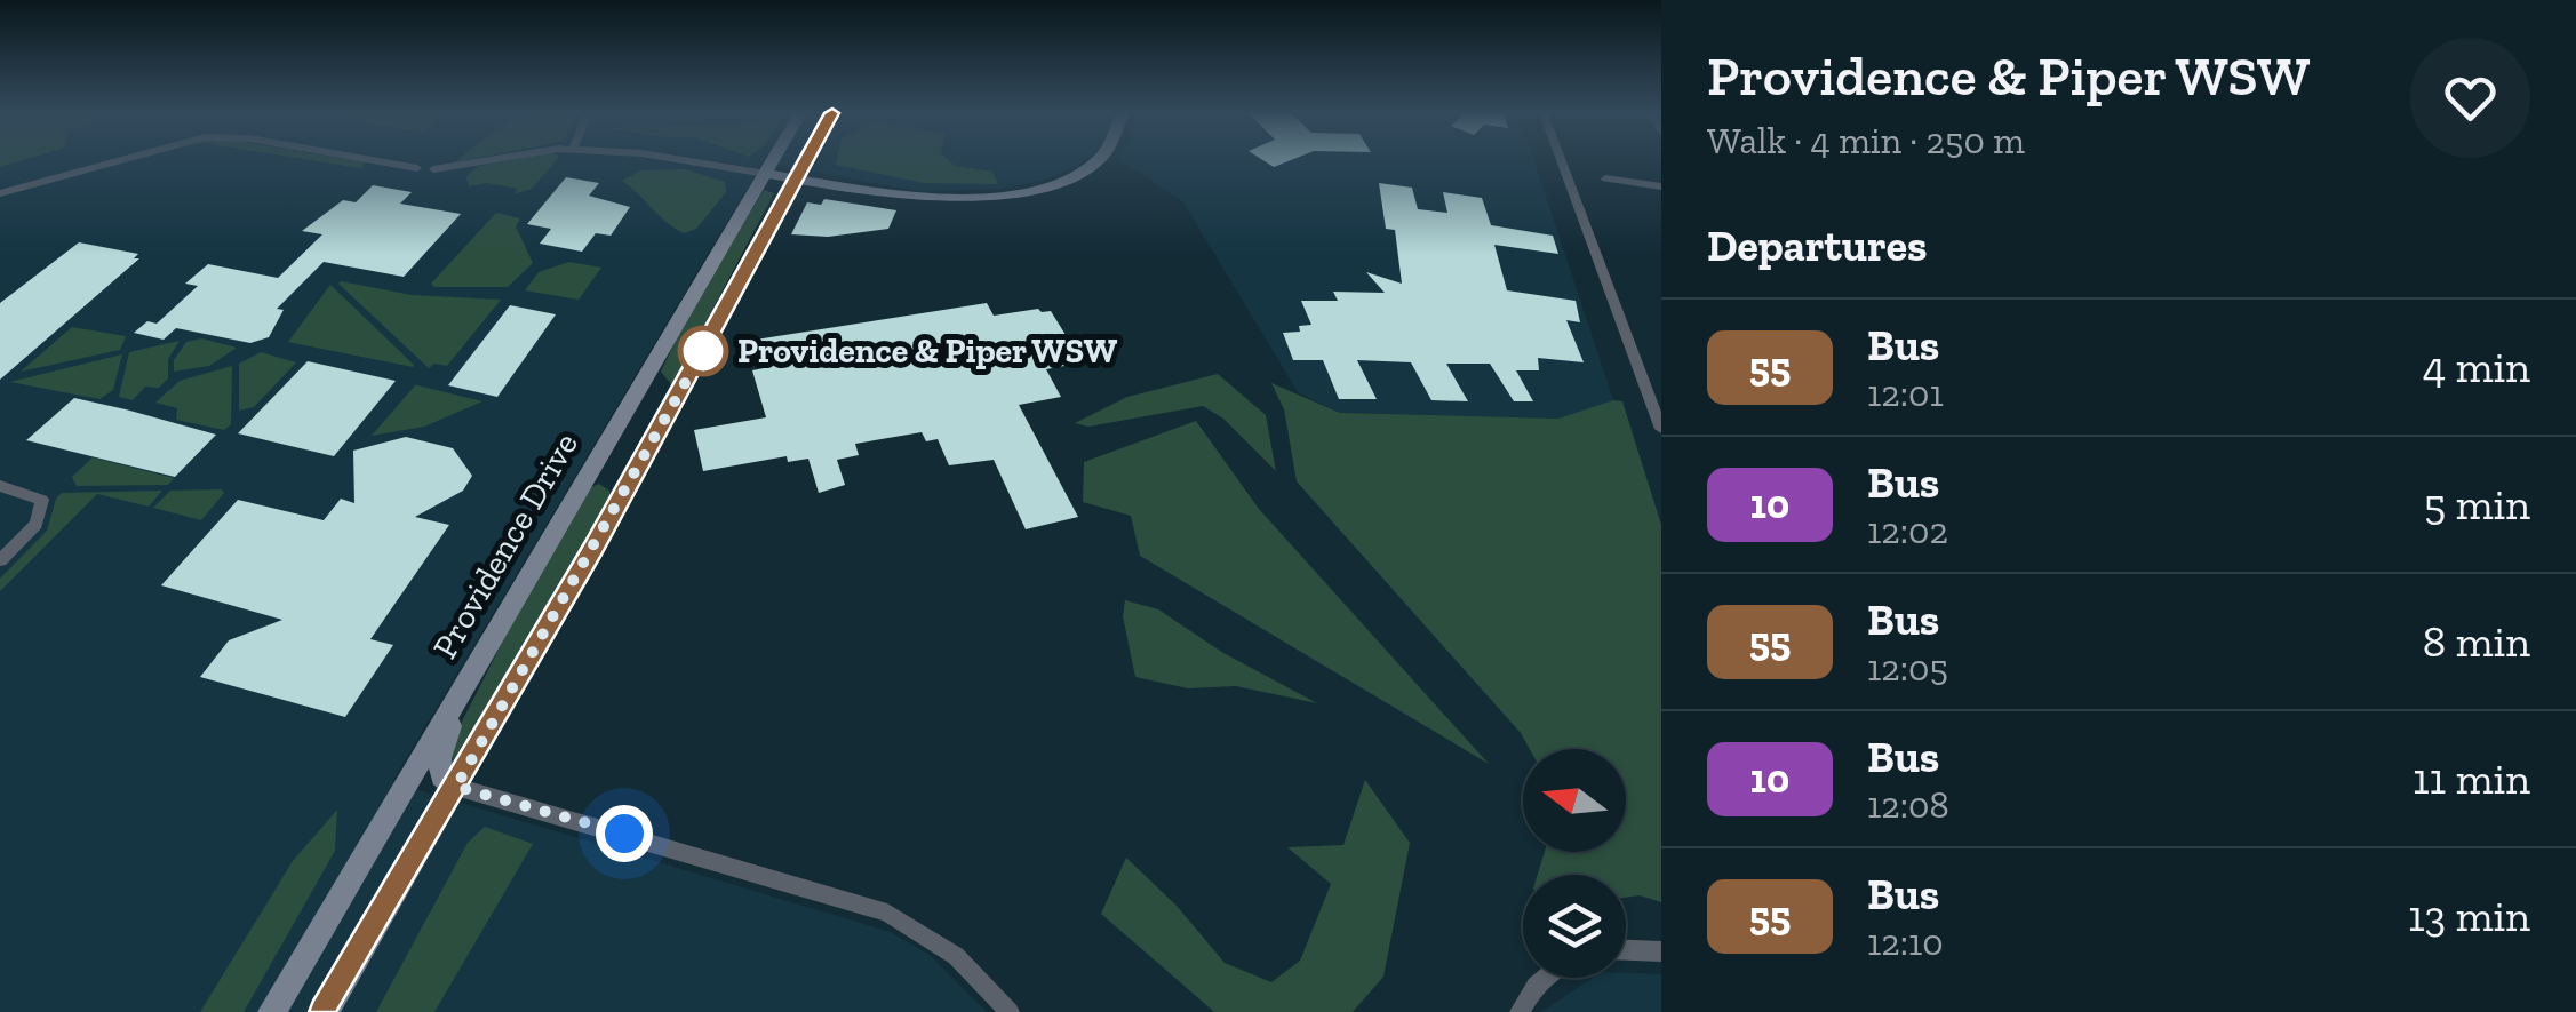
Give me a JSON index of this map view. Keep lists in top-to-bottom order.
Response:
{
  "streets": {
    "main road": ["Providence Drive"]
  },
  "places": ["Providence & Piper WSW"],
  "lines": ["bus line 55"],
  "north": "left",
  "page": {
    "heading": [
      ["Providence & Piper WSW", "Walk · 4 min · 250 m"],
      "Departures"
    ],
    "list": [
      {
        "mark": "55",
        "name": "Bus",
        "note": "12:01",
        "value": "4 min"
      },
      {
        "mark": "10",
        "name": "Bus",
        "note": "12:02",
        "value": "5 min"
      },
      {
        "mark": "55",
        "name": "Bus",
        "note": "12:05",
        "value": "8 min"
      },
      {
        "mark": "10",
        "name": "Bus",
        "note": "12:08",
        "value": "11 min"
      },
      {
        "mark": "55",
        "name": "Bus",
        "note": "12:10",
        "value": "13 min"
      }
    ]
  }
}
